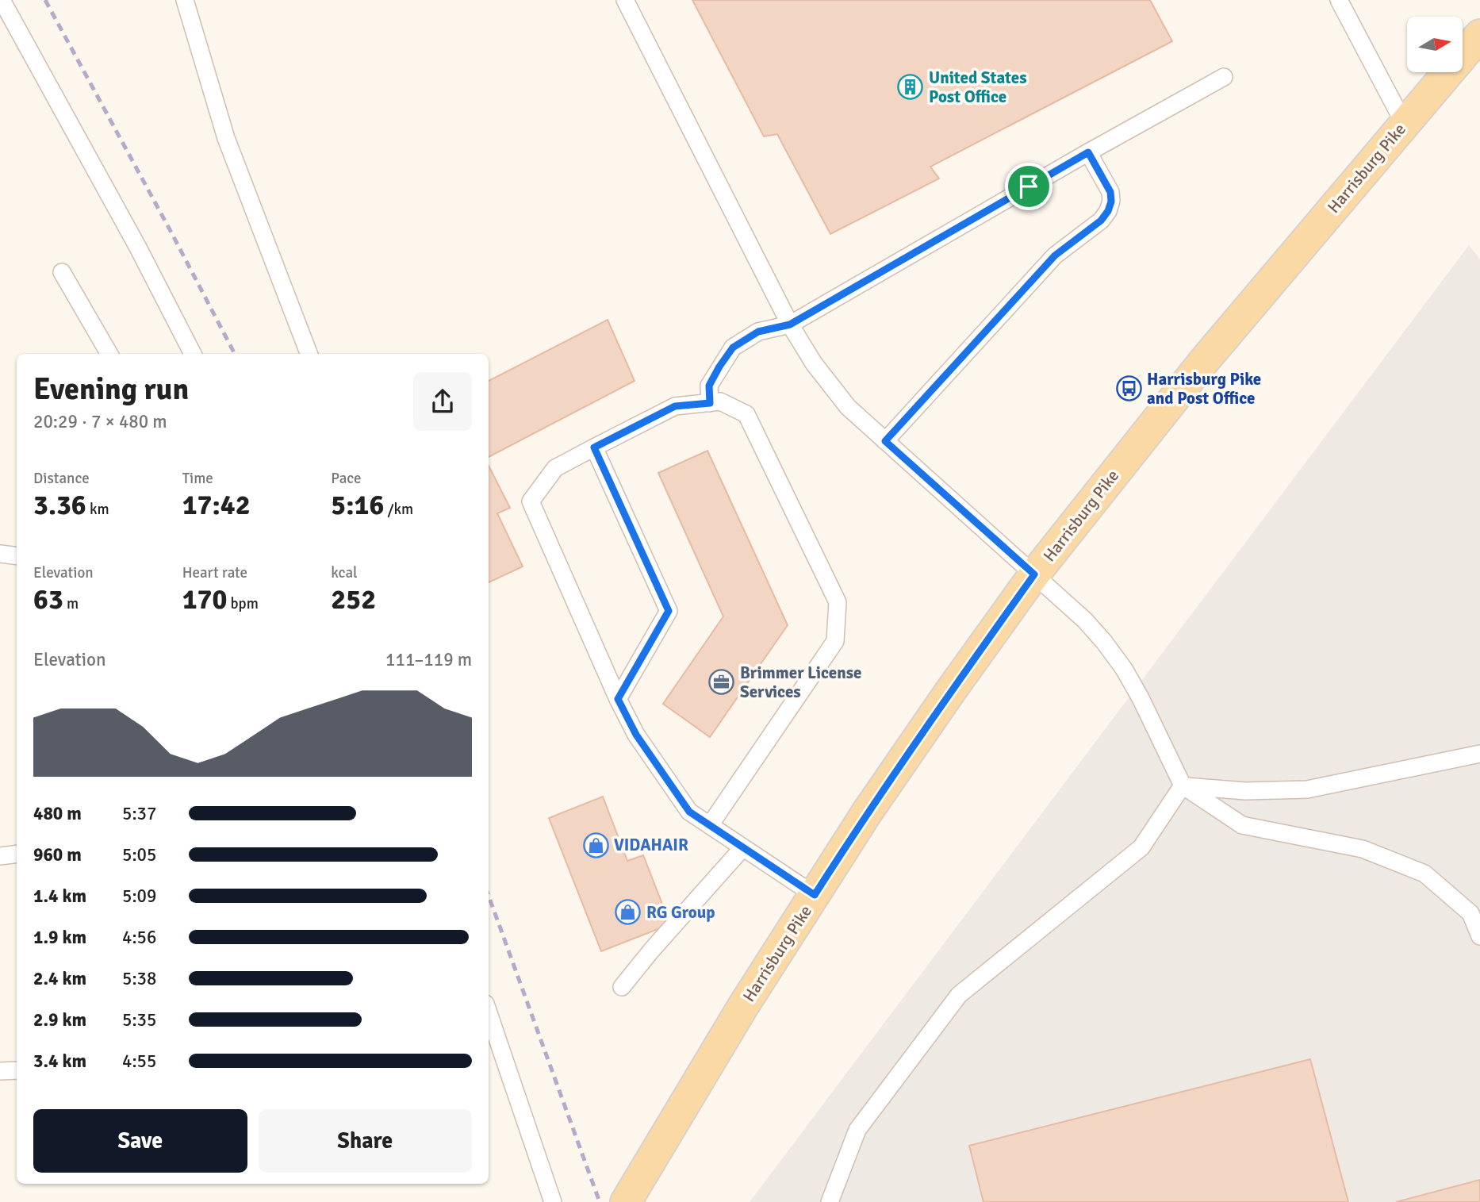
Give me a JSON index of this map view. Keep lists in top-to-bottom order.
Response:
{
  "streets": {
    "main road": ["Harrisburg Pike"]
  },
  "places": {
    "building": ["United States Post Office"],
    "bus stop": ["Harrisburg Pike and Post Office"],
    "office": ["Brimmer License Services"],
    "shop": ["VIDAHAIR", "RG Group"]
  },
  "north": "right",
  "page": {
    "heading": ["Evening run", "20:29 · 7 × 480 m"],
    "stats": [
      ["Distance", "3.36 km"],
      ["Time", "17:42"],
      ["Pace", "5:16 /km"],
      ["Elevation", "63 m"],
      ["Heart rate", "170 bpm"],
      ["kcal", "252"]
    ],
    "chart": ["Elevation", "111–119 m"],
    "list": [
      {
        "name": "480 m",
        "note": "5:37"
      },
      {
        "name": "960 m",
        "note": "5:05"
      },
      {
        "name": "1.4 km",
        "note": "5:09"
      },
      {
        "name": "1.9 km",
        "note": "4:56"
      },
      {
        "name": "2.4 km",
        "note": "5:38"
      },
      {
        "name": "2.9 km",
        "note": "5:35"
      },
      {
        "name": "3.4 km",
        "note": "4:55"
      }
    ],
    "buttons": ["Save", "Share"]
  }
}
